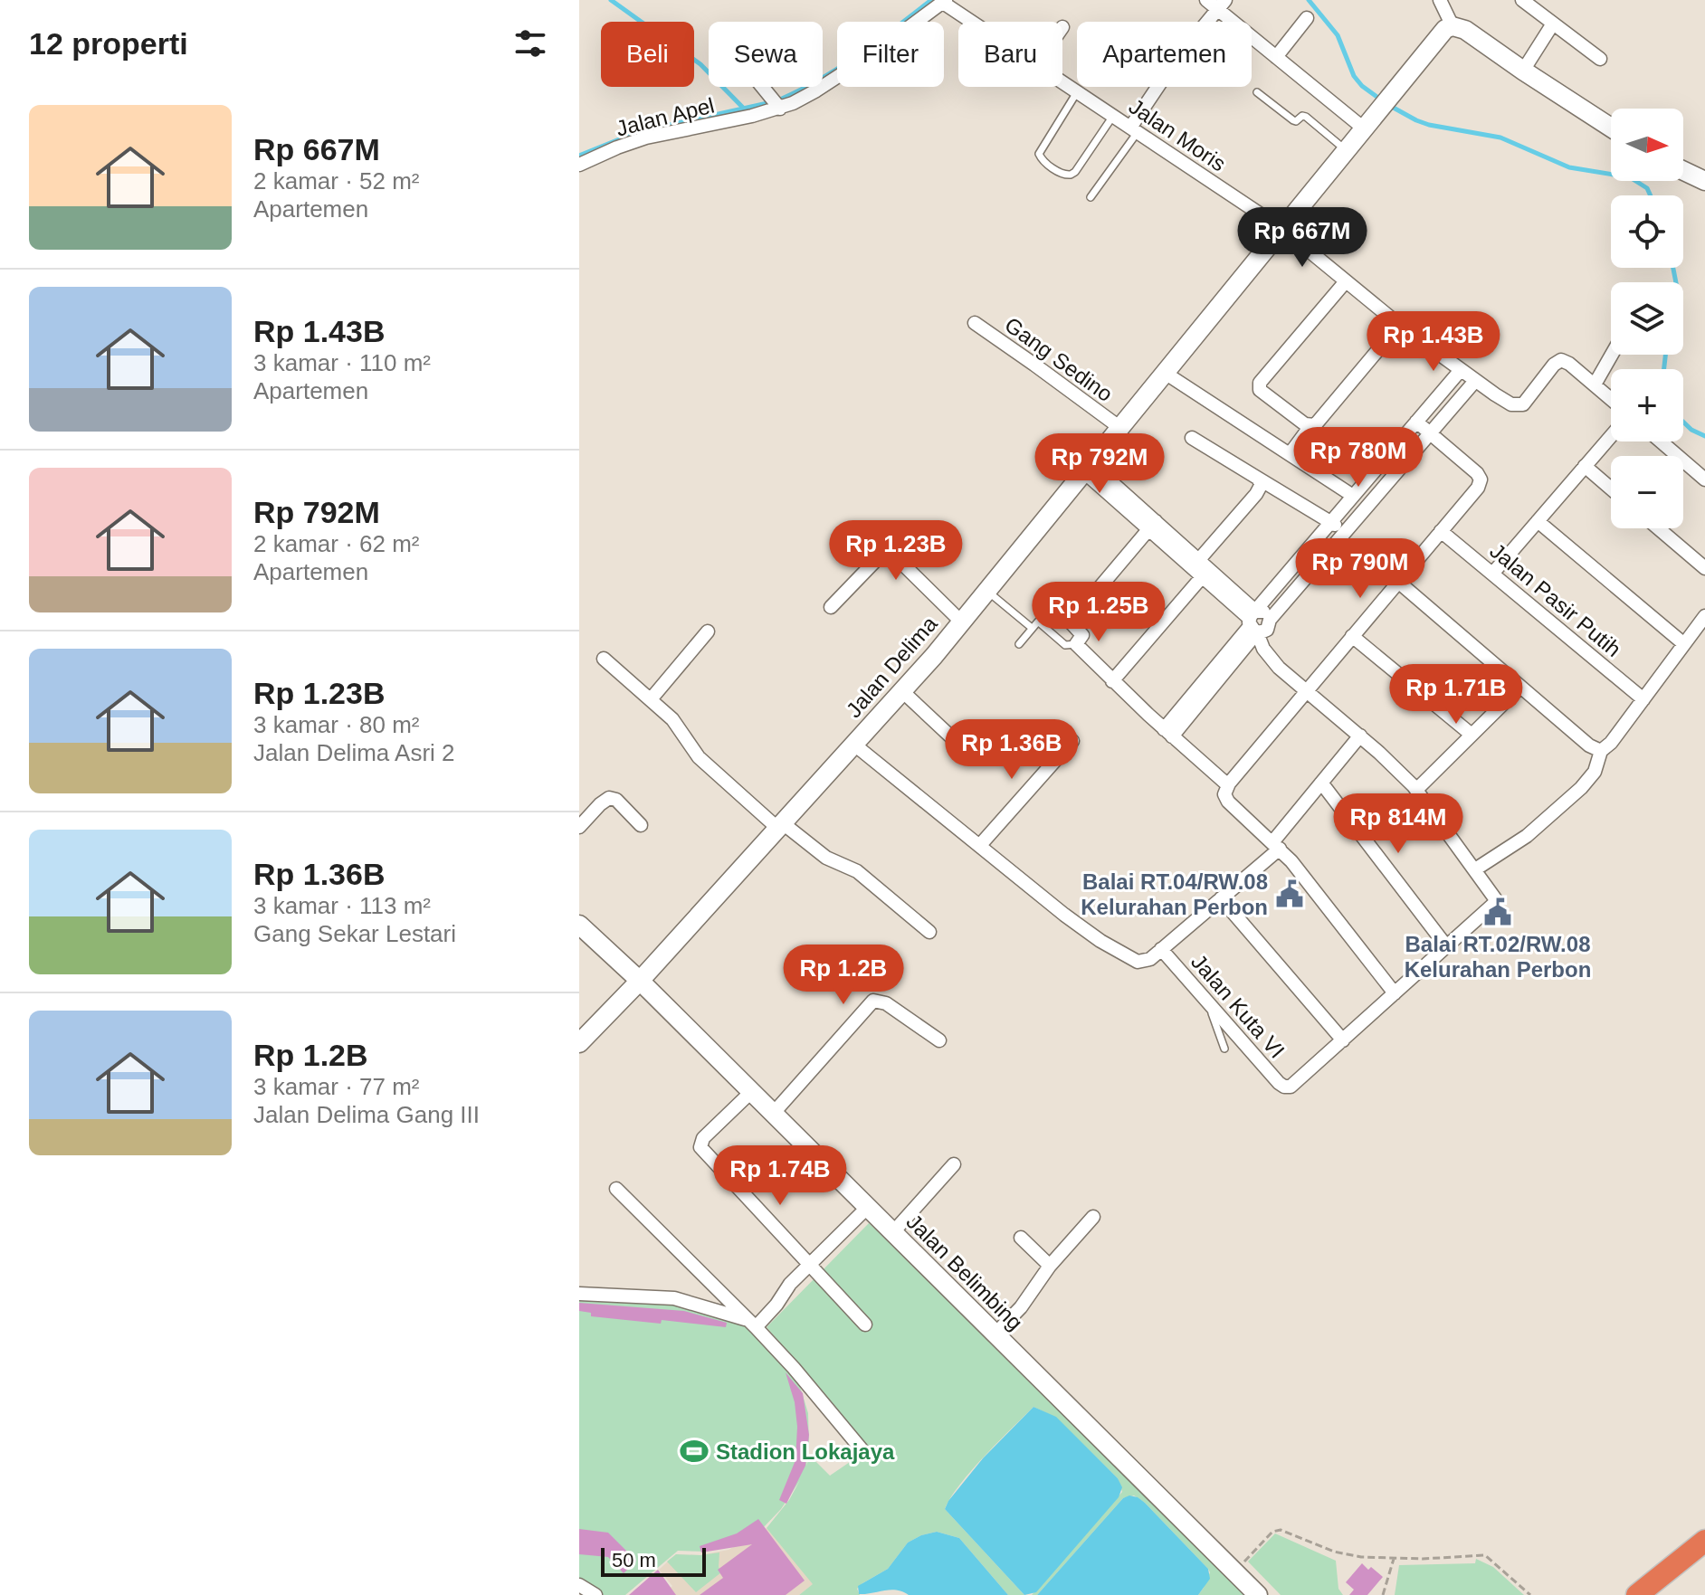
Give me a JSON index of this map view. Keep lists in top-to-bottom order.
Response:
{
  "streets": {
    "street": [
      "Jalan Apel",
      "Jalan Moris",
      "Gang Sedino",
      "Jalan Pasir Putih",
      "Jalan Delima",
      "Jalan Kuta VI",
      "Jalan Belimbing"
    ]
  },
  "crossings": [
    ["Jalan Apel", "Jalan Moris"],
    ["Jalan Moris", "Jalan Delima"],
    ["Gang Sedino", "Jalan Delima"],
    ["Jalan Delima", "Jalan Belimbing"]
  ],
  "places": {
    "public building": ["Balai RT.04/RW.08 Kelurahan Perbon", "Balai RT.02/RW.08 Kelurahan Perbon"],
    "sports": ["Stadion Lokajaya"]
  },
  "scale_bar": "50 m",
  "north": "right",
  "page": {
    "heading": "12 properti",
    "chip": [
      "Beli",
      "Sewa",
      "Filter",
      "Baru",
      "Apartemen"
    ],
    "list": [
      {
        "name": "Rp 667M",
        "note": "2 kamar · 52 m² · Apartemen"
      },
      {
        "name": "Rp 1.43B",
        "note": "3 kamar · 110 m² · Apartemen"
      },
      {
        "name": "Rp 792M",
        "note": "2 kamar · 62 m² · Apartemen"
      },
      {
        "name": "Rp 1.23B",
        "note": "3 kamar · 80 m² · Jalan Delima Asri 2"
      },
      {
        "name": "Rp 1.36B",
        "note": "3 kamar · 113 m² · Gang Sekar Lestari"
      },
      {
        "name": "Rp 1.2B",
        "note": "3 kamar · 77 m² · Jalan Delima Gang III"
      }
    ],
    "map_buttons": ["+", "−"],
    "price": [
      "Rp 667M",
      "Rp 1.43B",
      "Rp 780M",
      "Rp 792M",
      "Rp 1.23B",
      "Rp 790M",
      "Rp 1.25B",
      "Rp 1.71B",
      "Rp 1.36B",
      "Rp 814M",
      "Rp 1.2B",
      "Rp 1.74B"
    ],
    "scale": "50 m"
  }
}
